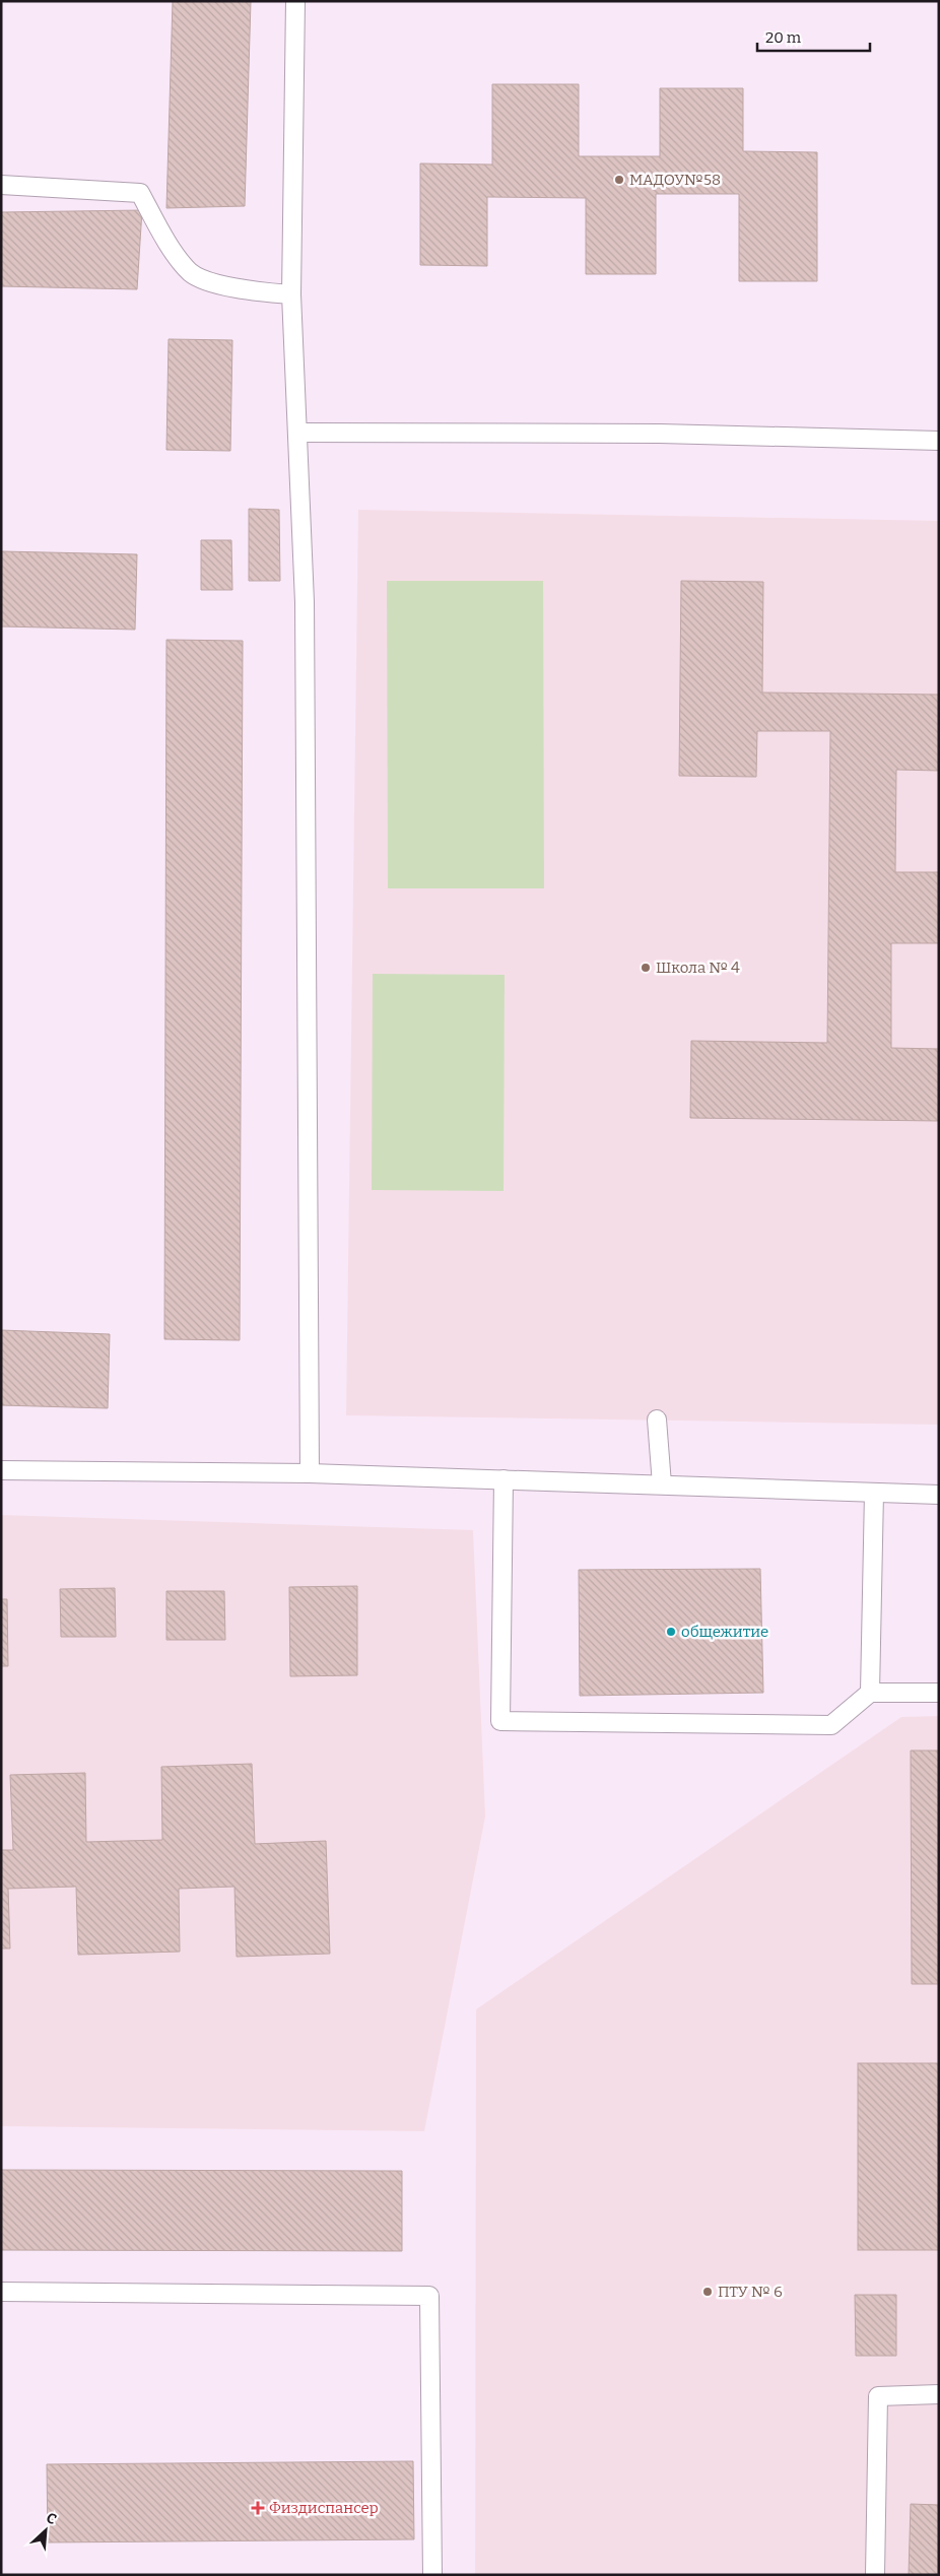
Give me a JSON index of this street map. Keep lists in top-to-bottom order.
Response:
{
  "places": {
    "other": [
      "МАДОУ№58",
      "Школа № 4",
      "общежитие",
      "ПТУ № 6"
    ],
    "health": ["Физдиспансер"]
  },
  "scale_bar": "20 m",
  "north": "top right"
}
